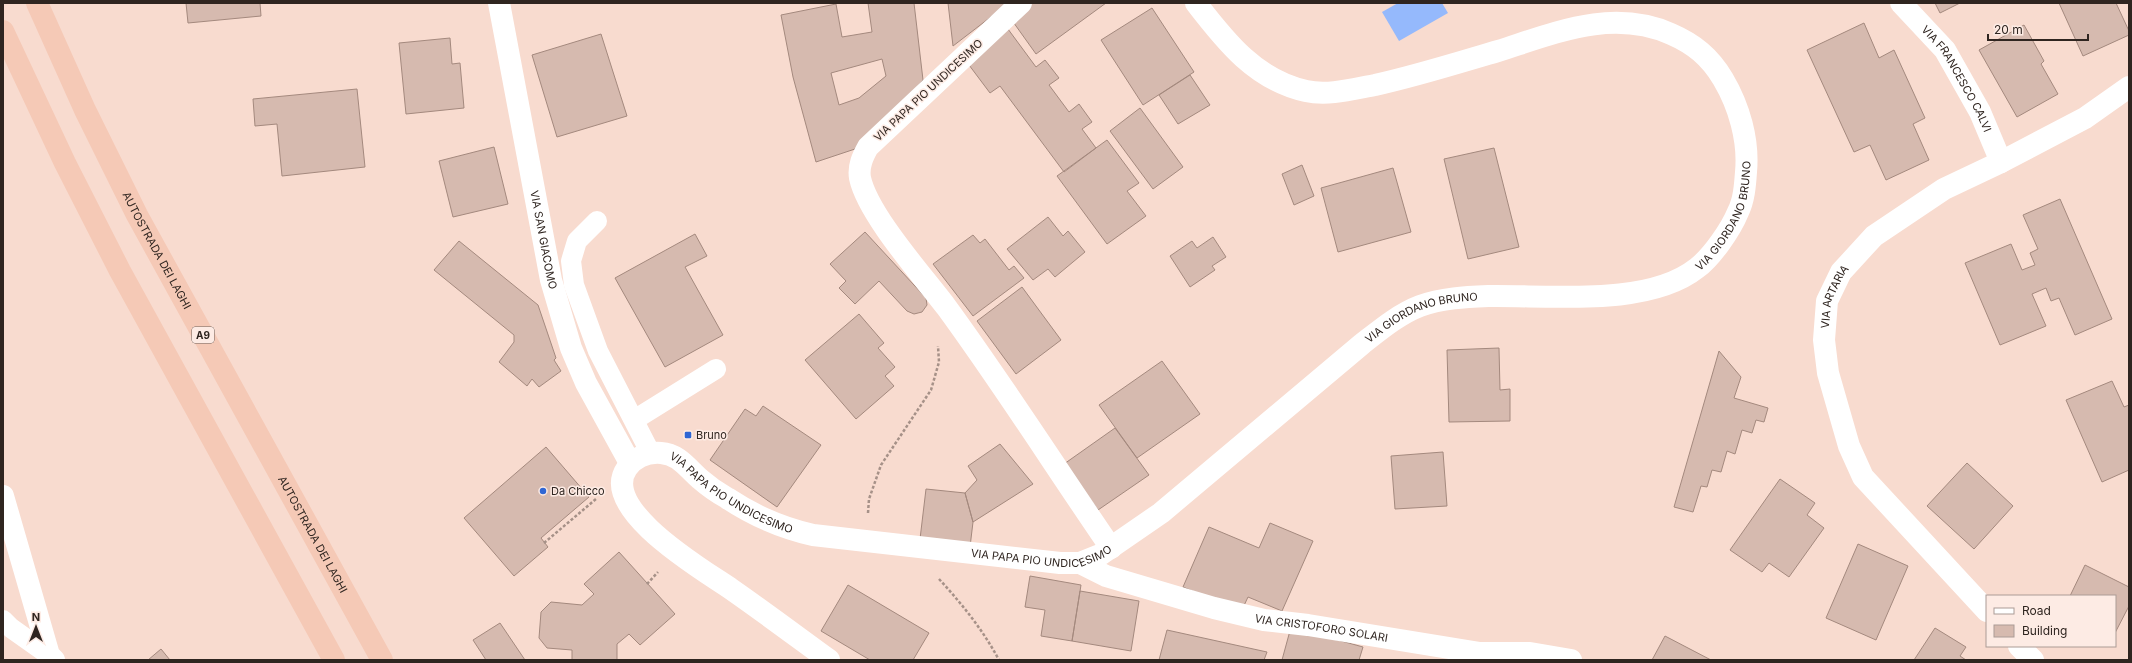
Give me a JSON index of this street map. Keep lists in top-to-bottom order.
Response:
{
  "streets": {
    "highway": ["AUTOSTRADA DEI LAGHI", "A9"],
    "street": [
      "VIA FRANCESCO CALVI",
      "VIA PAPA PIO UNDICESIMO",
      "VIA GIORDANO BRUNO",
      "VIA SAN GIACOMO",
      "VIA ARTARIA",
      "VIA CRISTOFORO SOLARI"
    ]
  },
  "crossings": [
    ["VIA FRANCESCO CALVI", "VIA ARTARIA"],
    ["VIA PAPA PIO UNDICESIMO", "VIA GIORDANO BRUNO"],
    ["VIA PAPA PIO UNDICESIMO", "VIA SAN GIACOMO"],
    ["VIA PAPA PIO UNDICESIMO", "VIA CRISTOFORO SOLARI"]
  ],
  "places": {
    "transit": ["Bruno"],
    "other": ["Da Chicco"]
  },
  "legend": ["Road", "Building"],
  "scale_bar": "20 m",
  "north": "top"
}
